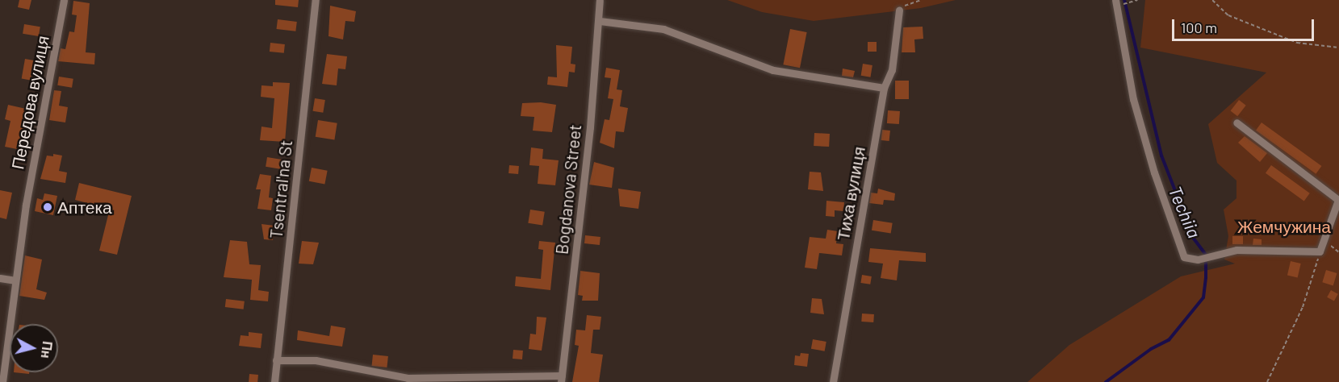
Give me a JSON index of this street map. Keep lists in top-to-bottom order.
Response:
{
  "streets": {
    "street": [
      "Передова вулиця",
      "Tsentral'na St",
      "Bogdanova Street",
      "Тиха вулиця"
    ]
  },
  "water": ["Techiia"],
  "parks": ["Жемчужина"],
  "places": ["Аптека"],
  "scale_bar": "100 m",
  "north": "right"
}
